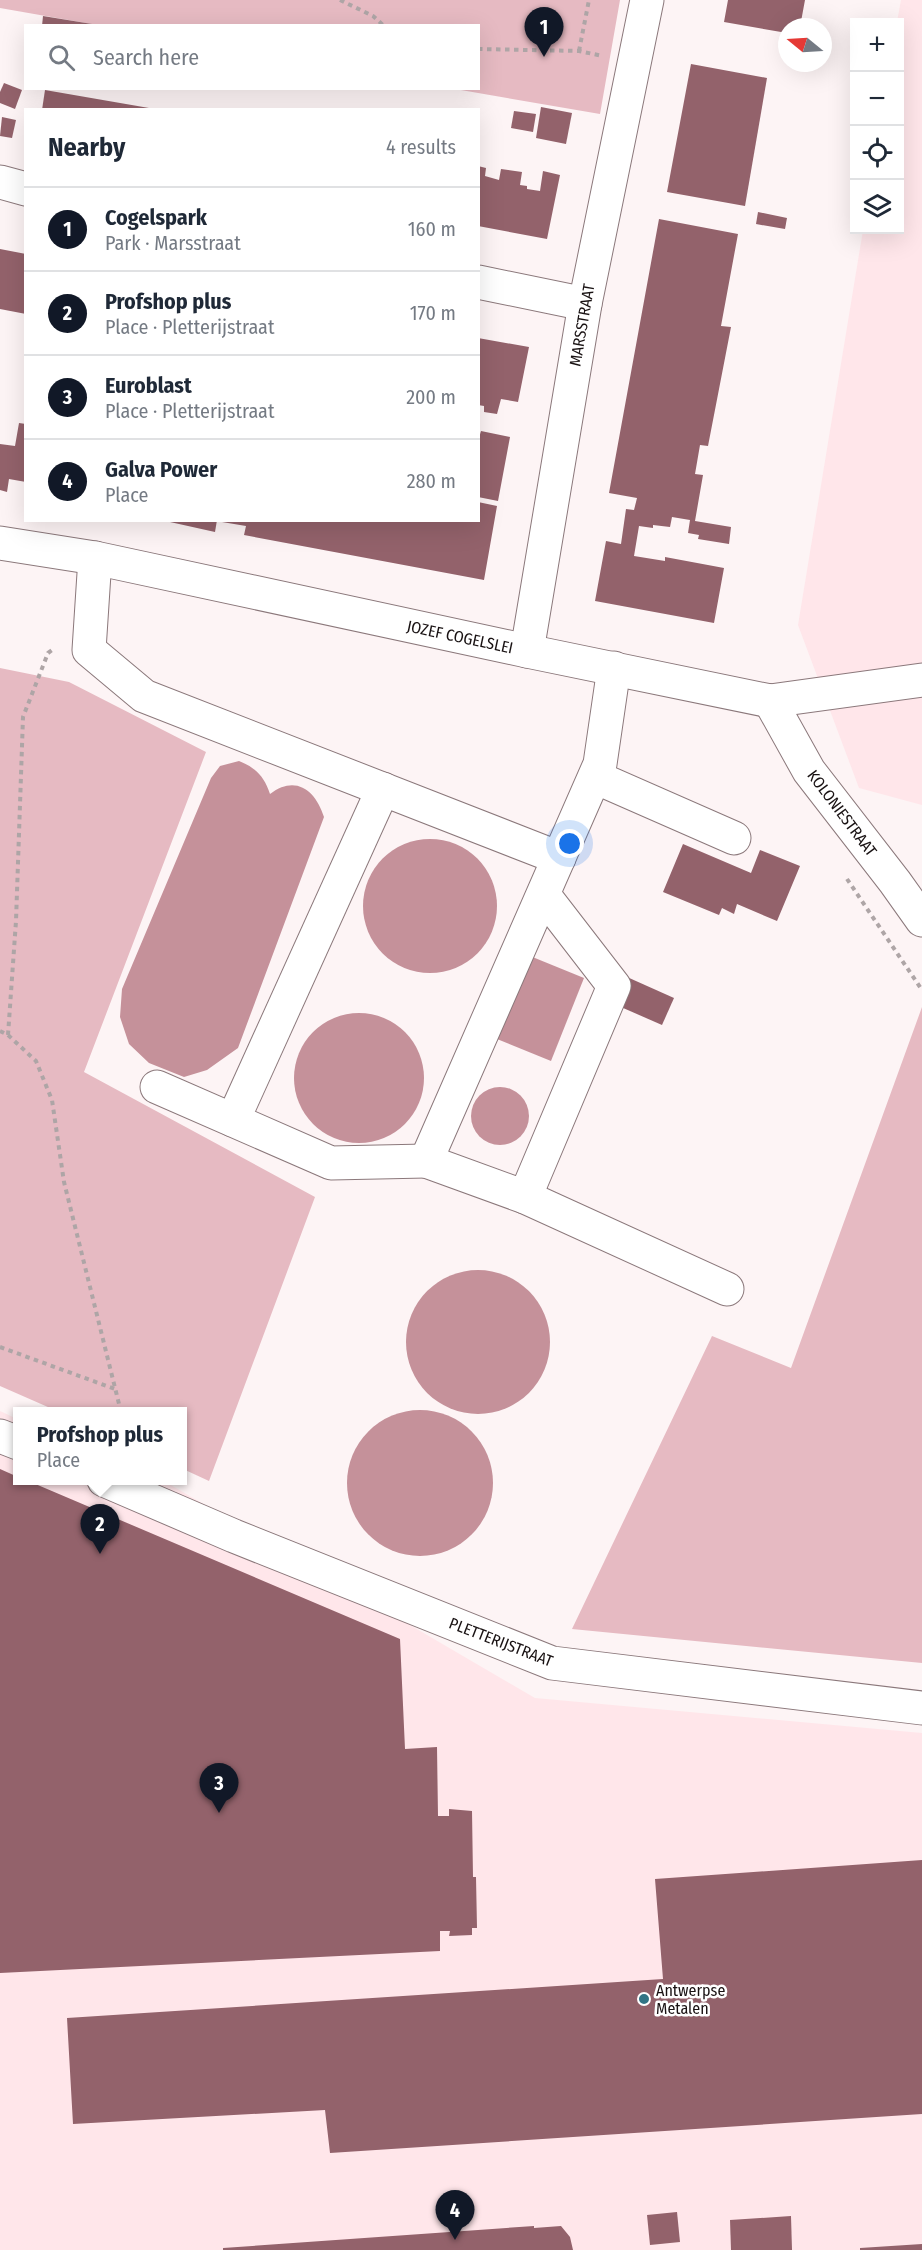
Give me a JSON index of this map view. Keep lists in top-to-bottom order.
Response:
{
  "streets": {
    "street": [
      "MARSSTRAAT",
      "JOZEF COGELSLEI",
      "KOLONIESTRAAT",
      "PLETTERIJSTRAAT"
    ]
  },
  "crossings": [
    ["MARSSTRAAT", "JOZEF COGELSLEI"],
    ["JOZEF COGELSLEI", "KOLONIESTRAAT"]
  ],
  "places": ["Antwerpse Metalen"],
  "north": "left",
  "page": {
    "pins": [
      "1",
      "2",
      "3",
      "4"
    ],
    "map_buttons": ["+", "−"],
    "search": "Search here",
    "heading": ["Nearby", "4 results"],
    "list": [
      {
        "mark": "1",
        "name": "Cogelspark",
        "note": "Park · Marsstraat",
        "value": "160 m"
      },
      {
        "mark": "2",
        "name": "Profshop plus",
        "note": "Place · Pletterijstraat",
        "value": "170 m"
      },
      {
        "mark": "3",
        "name": "Euroblast",
        "note": "Place · Pletterijstraat",
        "value": "200 m"
      },
      {
        "mark": "4",
        "name": "Galva Power",
        "note": "Place",
        "value": "280 m"
      }
    ],
    "popup": ["Profshop plus", "Place"]
  }
}
